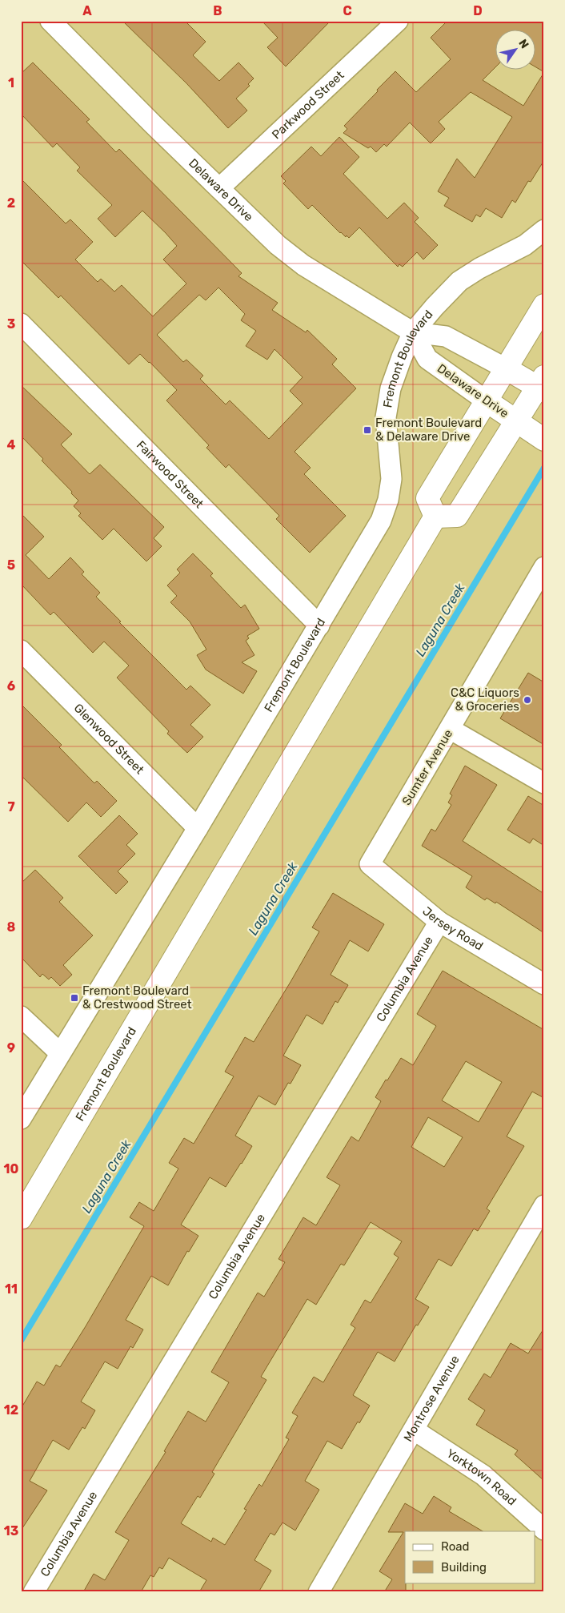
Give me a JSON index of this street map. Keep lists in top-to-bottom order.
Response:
{
  "streets": {
    "main road": ["Delaware Drive", "Fremont Boulevard"],
    "street": [
      "Parkwood Street",
      "Fairwood Street",
      "Glenwood Street",
      "Sumter Avenue",
      "Jersey Road",
      "Columbia Avenue",
      "Montrose Avenue",
      "Yorktown Road"
    ]
  },
  "crossings": [
    ["Parkwood Street", "Delaware Drive"],
    ["Delaware Drive", "Fremont Boulevard"],
    ["Fremont Boulevard", "Fairwood Street"],
    ["Fremont Boulevard", "Glenwood Street"],
    ["Sumter Avenue", "Jersey Road"],
    ["Jersey Road", "Columbia Avenue"],
    ["Montrose Avenue", "Yorktown Road"]
  ],
  "water": ["Laguna Creek"],
  "places": {
    "transit": ["Fremont Boulevard & Delaware Drive", "Fremont Boulevard & Crestwood Street"],
    "other": ["C&C Liquors & Groceries"]
  },
  "legend": ["Road", "Building"],
  "north": "top right",
  "grid": {
    "columns": [
      "A",
      "B",
      "C",
      "D"
    ],
    "rows": [
      "1",
      "2",
      "3",
      "4",
      "5",
      "6",
      "7",
      "8",
      "9",
      "10",
      "11",
      "12",
      "13"
    ]
  }
}
